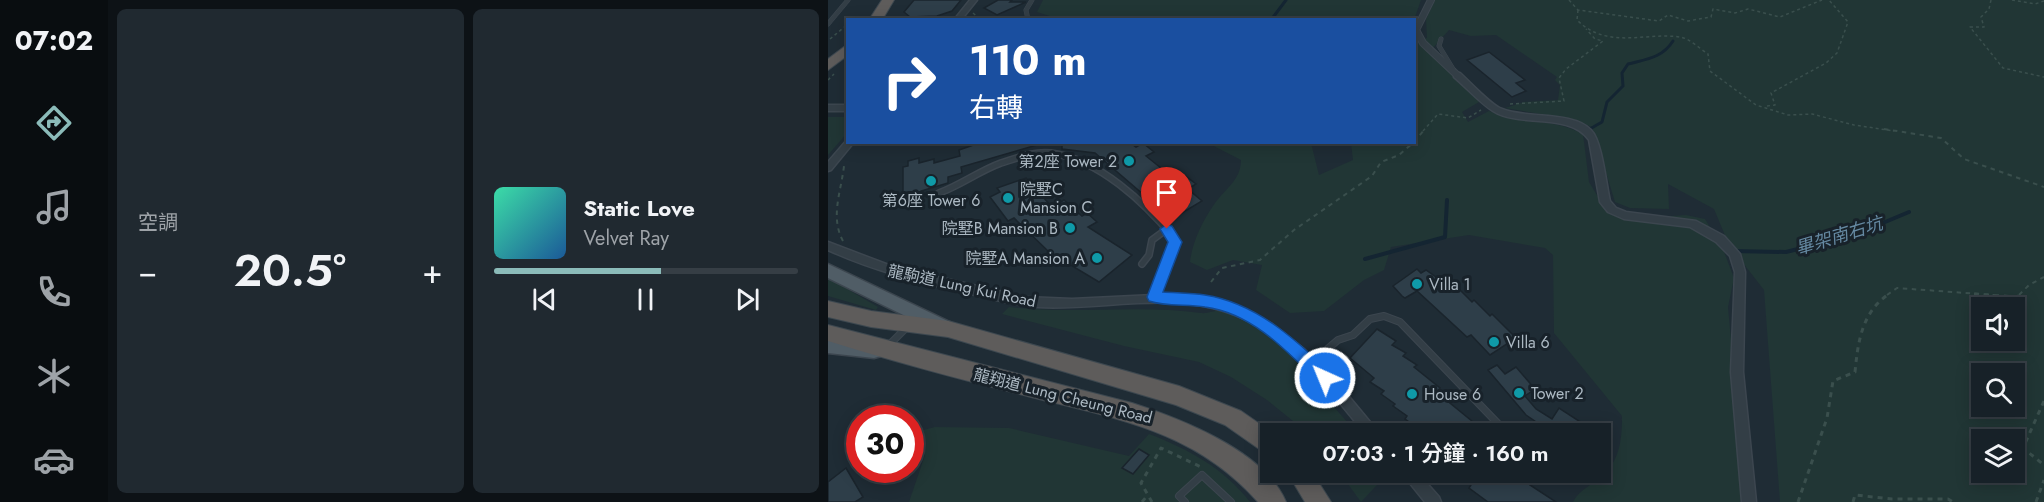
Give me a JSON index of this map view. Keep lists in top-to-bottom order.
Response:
{
  "streets": {
    "highway": ["龍翔道 Lung Cheung Road"],
    "street": ["龍駒道 Lung Kui Road"]
  },
  "water": ["畢架南右坑"],
  "places": [
    "第2座 Tower 2",
    "第6座 Tower 6",
    "院墅C Mansion C",
    "院墅B Mansion B",
    "院墅A Mansion A",
    "Villa 1",
    "Villa 6",
    "Tower 2",
    "House 6"
  ],
  "page": {
    "tabs": "07:02",
    "tile": "空調",
    "turn": ["110 m", "右轉"],
    "song": ["Static Love", "Velvet Ray"],
    "heat": ["−", "20.5°", "+"],
    "limit": "30",
    "trip": "07:03 · 1 分鐘 · 160 m"
  }
}
